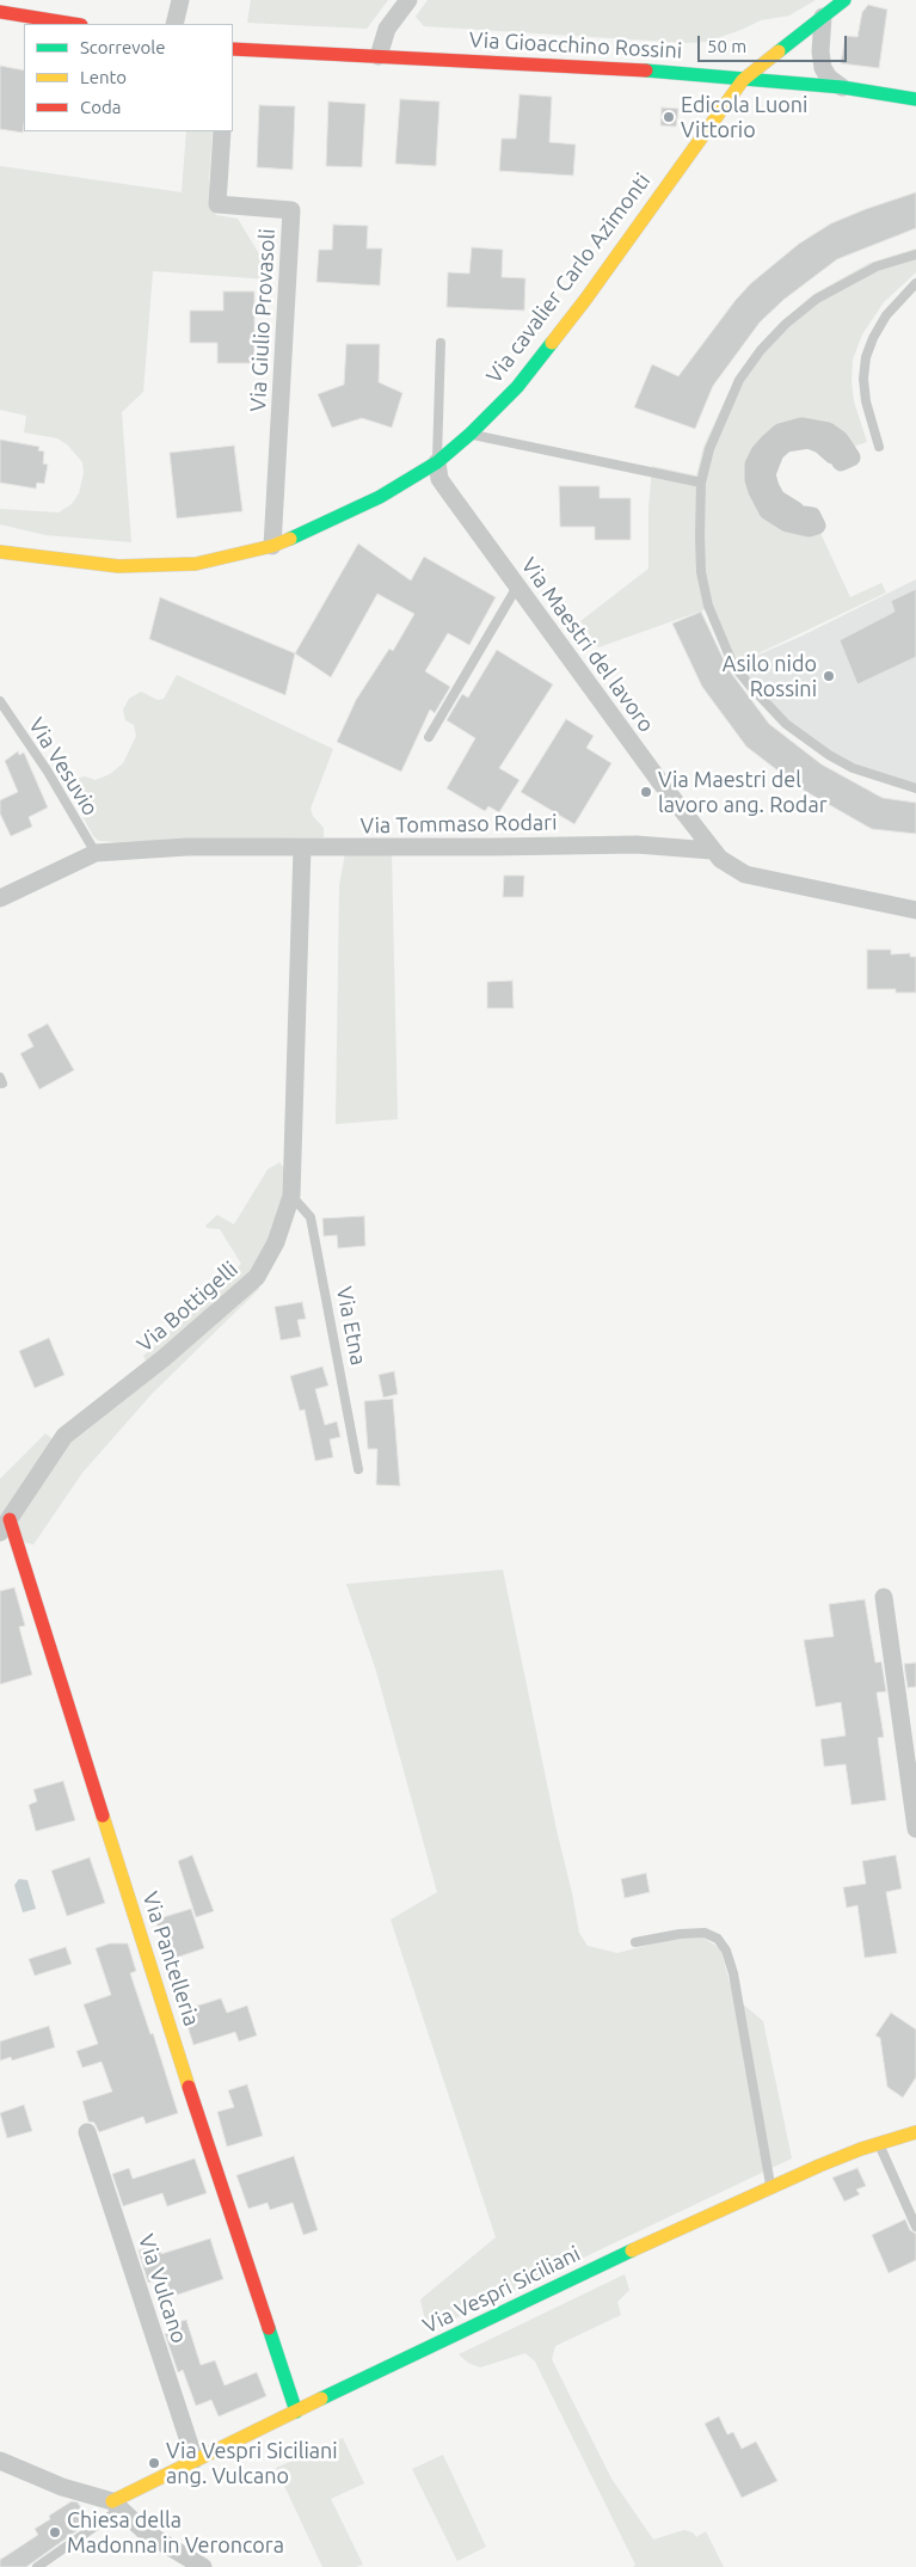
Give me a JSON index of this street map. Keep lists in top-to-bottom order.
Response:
{
  "streets": {
    "street": [
      "Via Gioacchino Rossini",
      "Via cavalier Carlo Azimonti",
      "Via Giulio Provasoli",
      "Via Maestri del lavoro",
      "Via Tommaso Rodari",
      "Via Bottigelli",
      "Via Pantelleria",
      "Via Vulcano",
      "Via Vespri Siciliani"
    ],
    "lane": ["Via Vesuvio", "Via Etna"]
  },
  "crossings": [
    ["Via Gioacchino Rossini", "Via cavalier Carlo Azimonti"],
    ["Via cavalier Carlo Azimonti", "Via Giulio Provasoli"],
    ["Via cavalier Carlo Azimonti", "Via Maestri del lavoro"],
    ["Via Maestri del lavoro", "Via Tommaso Rodari"],
    ["Via Vesuvio", "Via Tommaso Rodari"],
    ["Via Tommaso Rodari", "Via Bottigelli"],
    ["Via Bottigelli", "Via Etna"],
    ["Via Bottigelli", "Via Pantelleria"],
    ["Via Pantelleria", "Via Vespri Siciliani"],
    ["Via Vulcano", "Via Vespri Siciliani"]
  ],
  "places": [
    "Edicola Luoni Vittorio",
    "Asilo nido Rossini",
    "Via Maestri del lavoro ang. Rodar",
    "Via Vespri Siciliani ang. Vulcano",
    "Chiesa della Madonna in Veroncora"
  ],
  "legend": ["Scorrevole", "Lento", "Coda"],
  "scale_bar": "50 m"
}
